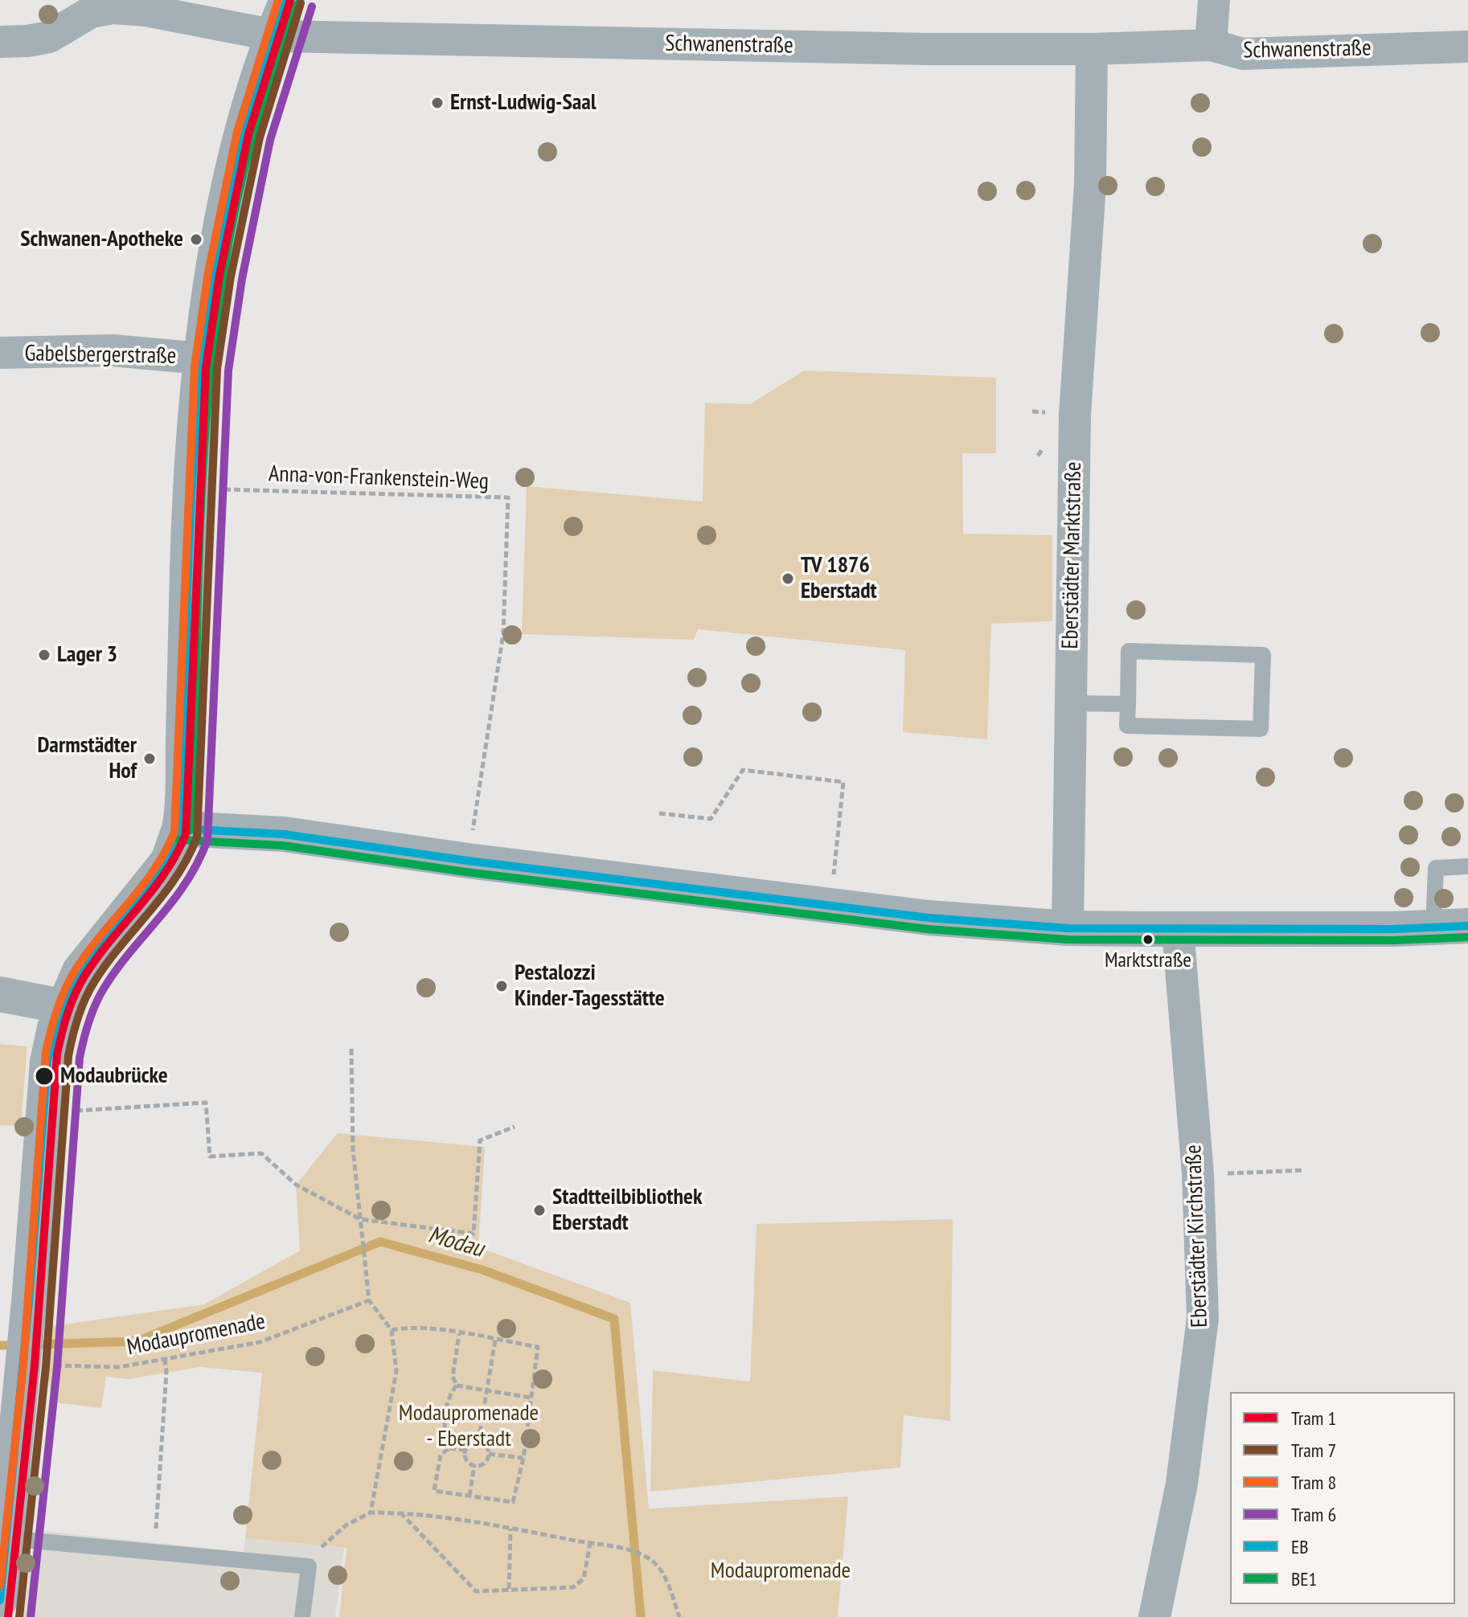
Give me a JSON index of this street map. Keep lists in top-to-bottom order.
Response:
{
  "streets": {
    "street": [
      "Schwanenstraße",
      "Gabelsbergerstraße",
      "Eberstädter Marktstraße",
      "Eberstädter Kirchstraße"
    ],
    "path": ["Anna-von-Frankenstein-Weg", "Modaupromenade"]
  },
  "crossings": [
    ["Schwanenstraße", "Eberstädter Marktstraße"]
  ],
  "water": ["Modau"],
  "parks": ["Modaupromenade - Eberstadt", "Modaupromenade"],
  "places": [
    "Ernst-Ludwig-Saal",
    "Schwanen-Apotheke",
    "TV 1876 Eberstadt",
    "Lager 3",
    "Darmstädter Hof",
    "Marktstraße",
    "Pestalozzi Kinder-Tagesstätte",
    "Modaubrücke",
    "Stadtteilbibliothek Eberstadt"
  ],
  "lines": [
    "tram line 1",
    "tram line 8",
    "transit line EB",
    "tram line 7",
    "transit line BE1",
    "tram line 6"
  ],
  "legend": [
    "Tram 1",
    "Tram 7",
    "Tram 8",
    "Tram 6",
    "EB",
    "BE1"
  ]
}
